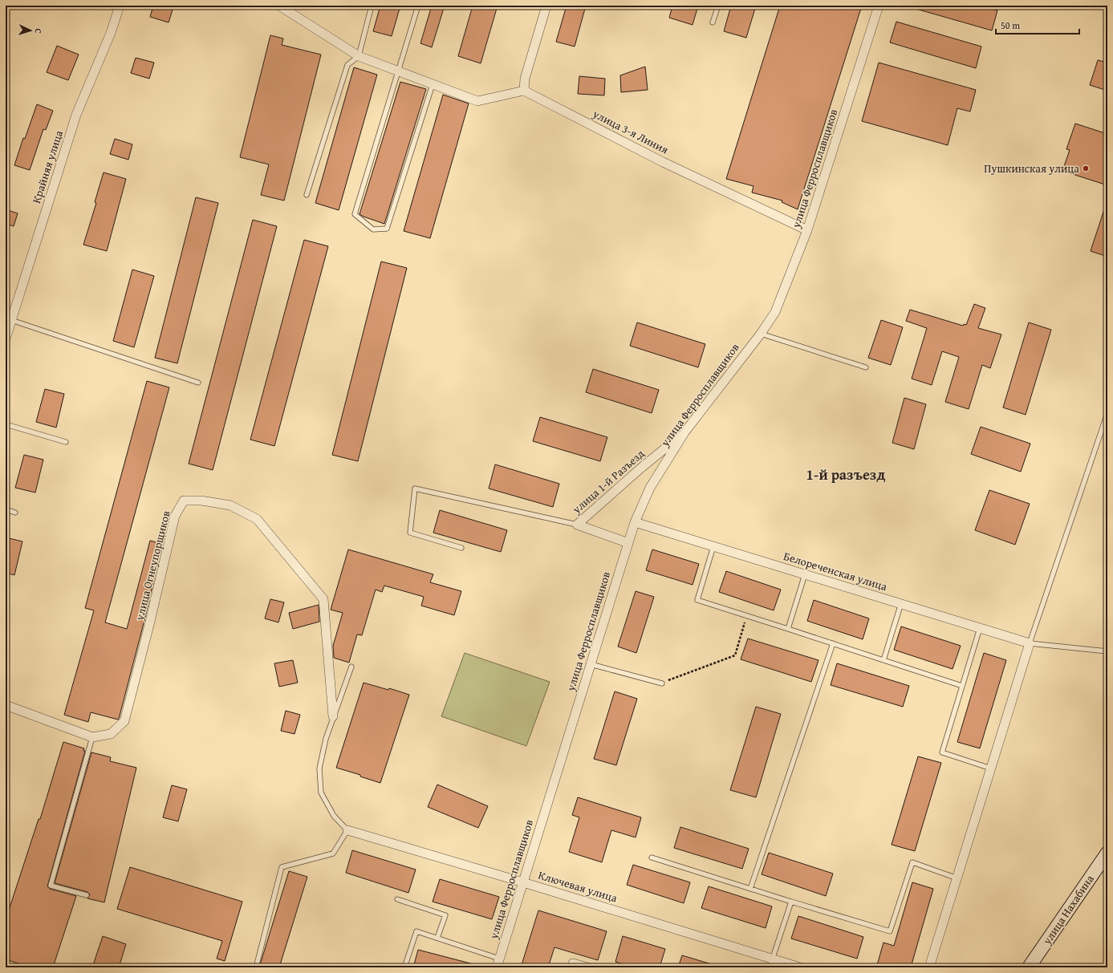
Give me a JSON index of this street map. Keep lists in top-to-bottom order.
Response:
{
  "streets": {
    "main road": ["улица Нахабина"],
    "street": [
      "улица 3-я Линия",
      "Крайняя улица",
      "улица Ферросплавщиков",
      "улица 1-й Разъезд",
      "улица Огнеупорщиков",
      "Белореченская улица",
      "Ключевая улица"
    ]
  },
  "crossings": [
    ["улица 3-я Линия", "улица Ферросплавщиков"],
    ["улица Ферросплавщиков", "улица 1-й Разъезд"],
    ["улица Ферросплавщиков", "Белореченская улица"],
    ["улица Ферросплавщиков", "Ключевая улица"]
  ],
  "districts": ["1-й разъезд"],
  "places": ["Пушкинская улица"],
  "scale_bar": "50 m",
  "north": "right"
}
